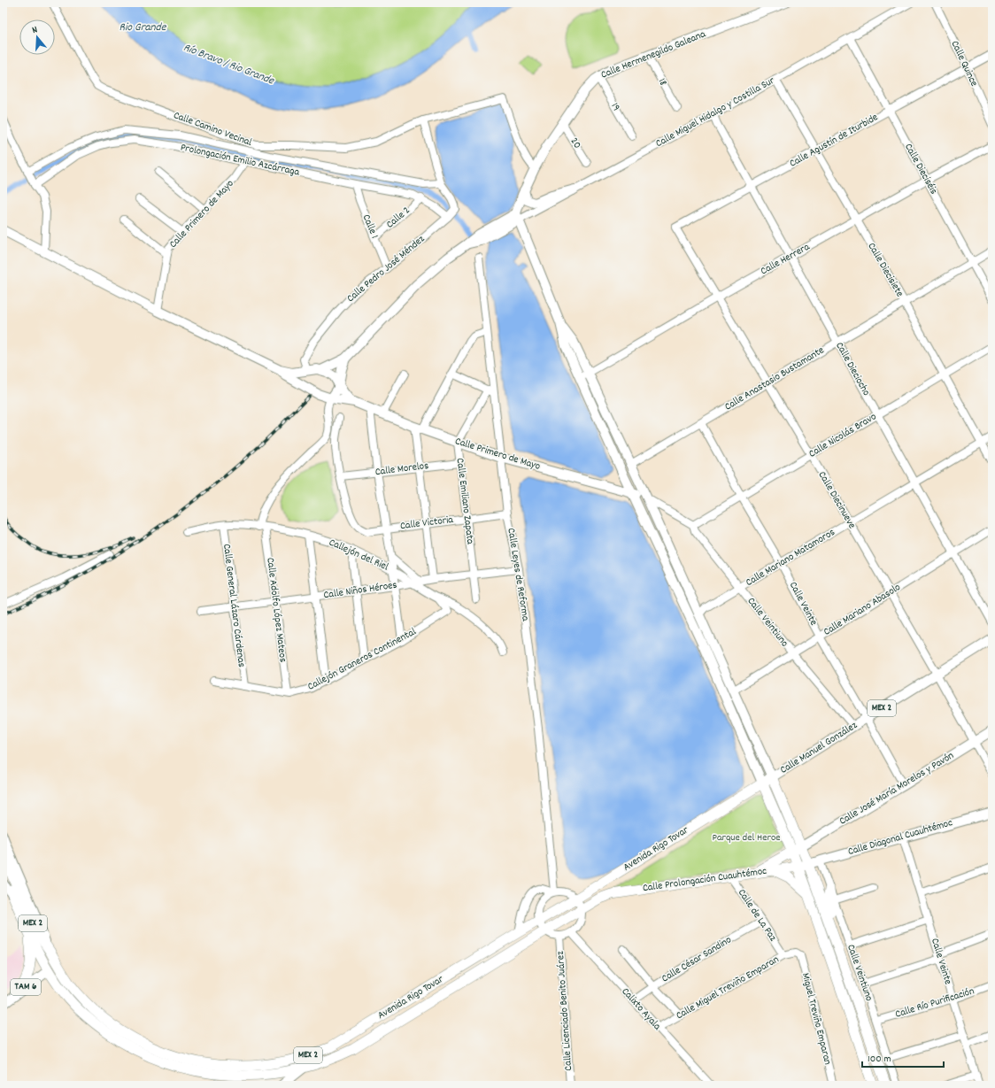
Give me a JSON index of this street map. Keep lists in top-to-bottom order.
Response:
{
  "streets": {
    "highway": ["MEX 2", "Avenida Rigo Tovar", "Calle Prolongación Cuauhtémoc"],
    "main road": [
      "Calle Hermenegildo Galeana",
      "Calle Primero de Mayo",
      "Calle Manuel González",
      "Calle José María Morelos y Pavón",
      "Calle Diagonal Cuauhtémoc",
      "TAM 6"
    ],
    "street": [
      "Calle Quince",
      "18",
      "19",
      "Calle Miguel Hidalgo y Costilla Sur",
      "Calle Camino Vecinal",
      "Calle Agustín de Iturbide",
      "20",
      "Prolongación Emilio Azcárraga",
      "Calle Dieciséis",
      "Calle 2",
      "Calle 1",
      "Calle Herrera",
      "Calle Pedro José Méndez",
      "Calle Diecisiete",
      "Calle Dieciocho",
      "Calle Anastasio Bustamante",
      "Calle Nicolás Bravo",
      "Calle Morelos",
      "Calle Diecinueve",
      "Calle Emiliano Zapata",
      "Calle Victoria",
      "Callejón del Riel",
      "Calle Mariano Matamoros",
      "Calle Leyes de Reforma",
      "Calle Niños Héroes",
      "Calle Veinte",
      "Calle General Lázaro Cárdenas",
      "Calle Adolfo López Mateos",
      "Calle Mariano Abasolo",
      "Calle Veintiuno",
      "Callejón Graneros Continental",
      "Calle de La Paz",
      "Calle César Sandino",
      "Calle Miguel Treviño Emparan",
      "Calle Río Purificación",
      "Calixto Ayala",
      "Calle Licenciado Benito Juárez",
      "Miguel Treviño Emparan"
    ]
  },
  "crossings": [
    ["Calle Hermenegildo Galeana", "18"],
    ["Calle Hermenegildo Galeana", "19"],
    ["Calle Hermenegildo Galeana", "Calle Miguel Hidalgo y Costilla Sur"],
    ["Calle Hermenegildo Galeana", "Calle Camino Vecinal"],
    ["Calle Hermenegildo Galeana", "20"],
    ["Calle Quince", "Calle Agustín de Iturbide"],
    ["Calle Miguel Hidalgo y Costilla Sur", "Calle Dieciséis"],
    ["Calle Miguel Hidalgo y Costilla Sur", "Calle Diecisiete"],
    ["Calle Miguel Hidalgo y Costilla Sur", "Calle Dieciocho"],
    ["Calle Agustín de Iturbide", "Calle Dieciséis"],
    ["Calle Agustín de Iturbide", "Calle Diecisiete"],
    ["Calle Agustín de Iturbide", "Calle Dieciocho"],
    ["Calle Agustín de Iturbide", "Calle Diecinueve"],
    ["Prolongación Emilio Azcárraga", "Calle Primero de Mayo"],
    ["Prolongación Emilio Azcárraga", "Calle 2"],
    ["Prolongación Emilio Azcárraga", "Calle 1"],
    ["Prolongación Emilio Azcárraga", "Calle Pedro José Méndez"],
    ["Calle Dieciséis", "Calle Herrera"],
    ["Calle Dieciséis", "Calle Anastasio Bustamante"],
    ["Calle Primero de Mayo", "Calle Pedro José Méndez"],
    ["Calle Primero de Mayo", "Calle Emiliano Zapata"],
    ["Calle Primero de Mayo", "Calle Leyes de Reforma"],
    ["Calle Primero de Mayo", "Calle Veintiuno"],
    ["Calle 2", "Calle 1"],
    ["Calle 1", "Calle Pedro José Méndez"],
    ["Calle Herrera", "Calle Diecisiete"],
    ["Calle Herrera", "Calle Dieciocho"],
    ["Calle Herrera", "Calle Diecinueve"],
    ["Calle Diecisiete", "Calle Anastasio Bustamante"],
    ["Calle Diecisiete", "Calle Nicolás Bravo"],
    ["Calle Diecisiete", "Calle Mariano Matamoros"],
    ["Calle Dieciocho", "Calle Anastasio Bustamante"],
    ["Calle Dieciocho", "Calle Nicolás Bravo"],
    ["Calle Dieciocho", "Calle Mariano Matamoros"],
    ["Calle Dieciocho", "Calle Mariano Abasolo"],
    ["Calle Anastasio Bustamante", "Calle Diecinueve"],
    ["Calle Anastasio Bustamante", "Calle Veinte"],
    ["Calle Nicolás Bravo", "Calle Diecinueve"],
    ["Calle Nicolás Bravo", "Calle Veinte"],
    ["Calle Nicolás Bravo", "Calle Veintiuno"],
    ["Calle Morelos", "Calle Emiliano Zapata"],
    ["Calle Morelos", "Calle Victoria"],
    ["Calle Diecinueve", "Calle Mariano Matamoros"],
    ["Calle Diecinueve", "Calle Mariano Abasolo"],
    ["Calle Diecinueve", "Calle Manuel González"],
    ["Calle Diecinueve", "Calle José María Morelos y Pavón"],
    ["Calle Emiliano Zapata", "Calle Victoria"],
    ["Calle Emiliano Zapata", "Calle Leyes de Reforma"],
    ["Calle Emiliano Zapata", "Calle Niños Héroes"],
    ["Calle Victoria", "Calle Leyes de Reforma"],
    ["Callejón del Riel", "Calle Niños Héroes"],
    ["Callejón del Riel", "Calle General Lázaro Cárdenas"],
    ["Callejón del Riel", "Calle Adolfo López Mateos"],
    ["Callejón del Riel", "Callejón Graneros Continental"],
    ["Calle Mariano Matamoros", "Calle Veinte"],
    ["Calle Mariano Matamoros", "Calle Veintiuno"],
    ["Calle Leyes de Reforma", "Calle Niños Héroes"],
    ["Calle Niños Héroes", "Calle General Lázaro Cárdenas"],
    ["Calle Niños Héroes", "Calle Adolfo López Mateos"],
    ["Calle Veinte", "Calle Mariano Abasolo"],
    ["Calle Veinte", "Calle Manuel González"],
    ["Calle Veinte", "Calle José María Morelos y Pavón"],
    ["Calle Veinte", "Calle Diagonal Cuauhtémoc"],
    ["Calle Veinte", "Calle Río Purificación"],
    ["Calle General Lázaro Cárdenas", "Callejón Graneros Continental"],
    ["Calle Adolfo López Mateos", "Callejón Graneros Continental"],
    ["Calle Mariano Abasolo", "Calle Veintiuno"],
    ["Calle Veintiuno", "Calle Manuel González"],
    ["Calle Veintiuno", "Calle Diagonal Cuauhtémoc"],
    ["Calle Veintiuno", "Calle Río Purificación"],
    ["MEX 2", "Calle José María Morelos y Pavón"],
    ["MEX 2", "Calle Prolongación Cuauhtémoc"],
    ["Calle Manuel González", "Avenida Rigo Tovar"],
    ["Calle Diagonal Cuauhtémoc", "Calle Prolongación Cuauhtémoc"],
    ["Avenida Rigo Tovar", "Calle Prolongación Cuauhtémoc"],
    ["Avenida Rigo Tovar", "TAM 6"],
    ["Calle Prolongación Cuauhtémoc", "Calle de La Paz"],
    ["Calle de La Paz", "Calle César Sandino"],
    ["Calle de La Paz", "Calle Miguel Treviño Emparan"],
    ["Calle César Sandino", "Calixto Ayala"],
    ["Calle Miguel Treviño Emparan", "Calixto Ayala"],
    ["Calle Miguel Treviño Emparan", "Miguel Treviño Emparan"]
  ],
  "water": ["Rio Grande", "Río Bravo / Rio Grande"],
  "parks": ["Parque del Heroe"],
  "scale_bar": "100 m",
  "north": "top"
}
